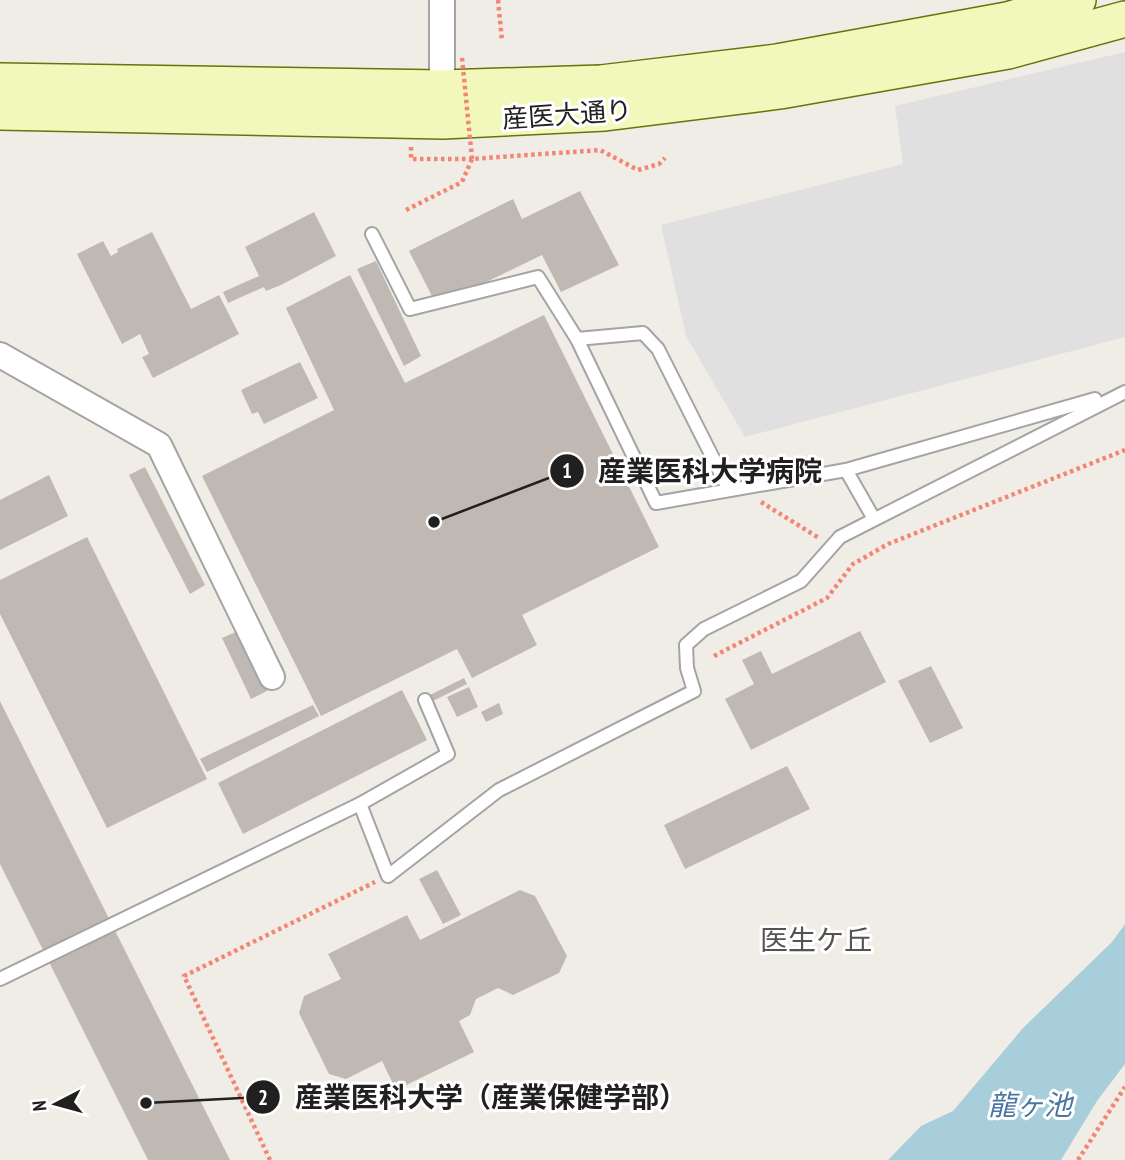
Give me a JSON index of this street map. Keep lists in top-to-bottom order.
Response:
{
  "streets": {
    "street": ["産医大通り"]
  },
  "districts": ["医生ケ丘"],
  "water": ["龍ヶ池"],
  "places": ["産業医科大学病院", "産業医科大学（産業保健学部）"],
  "north": "left"
}
